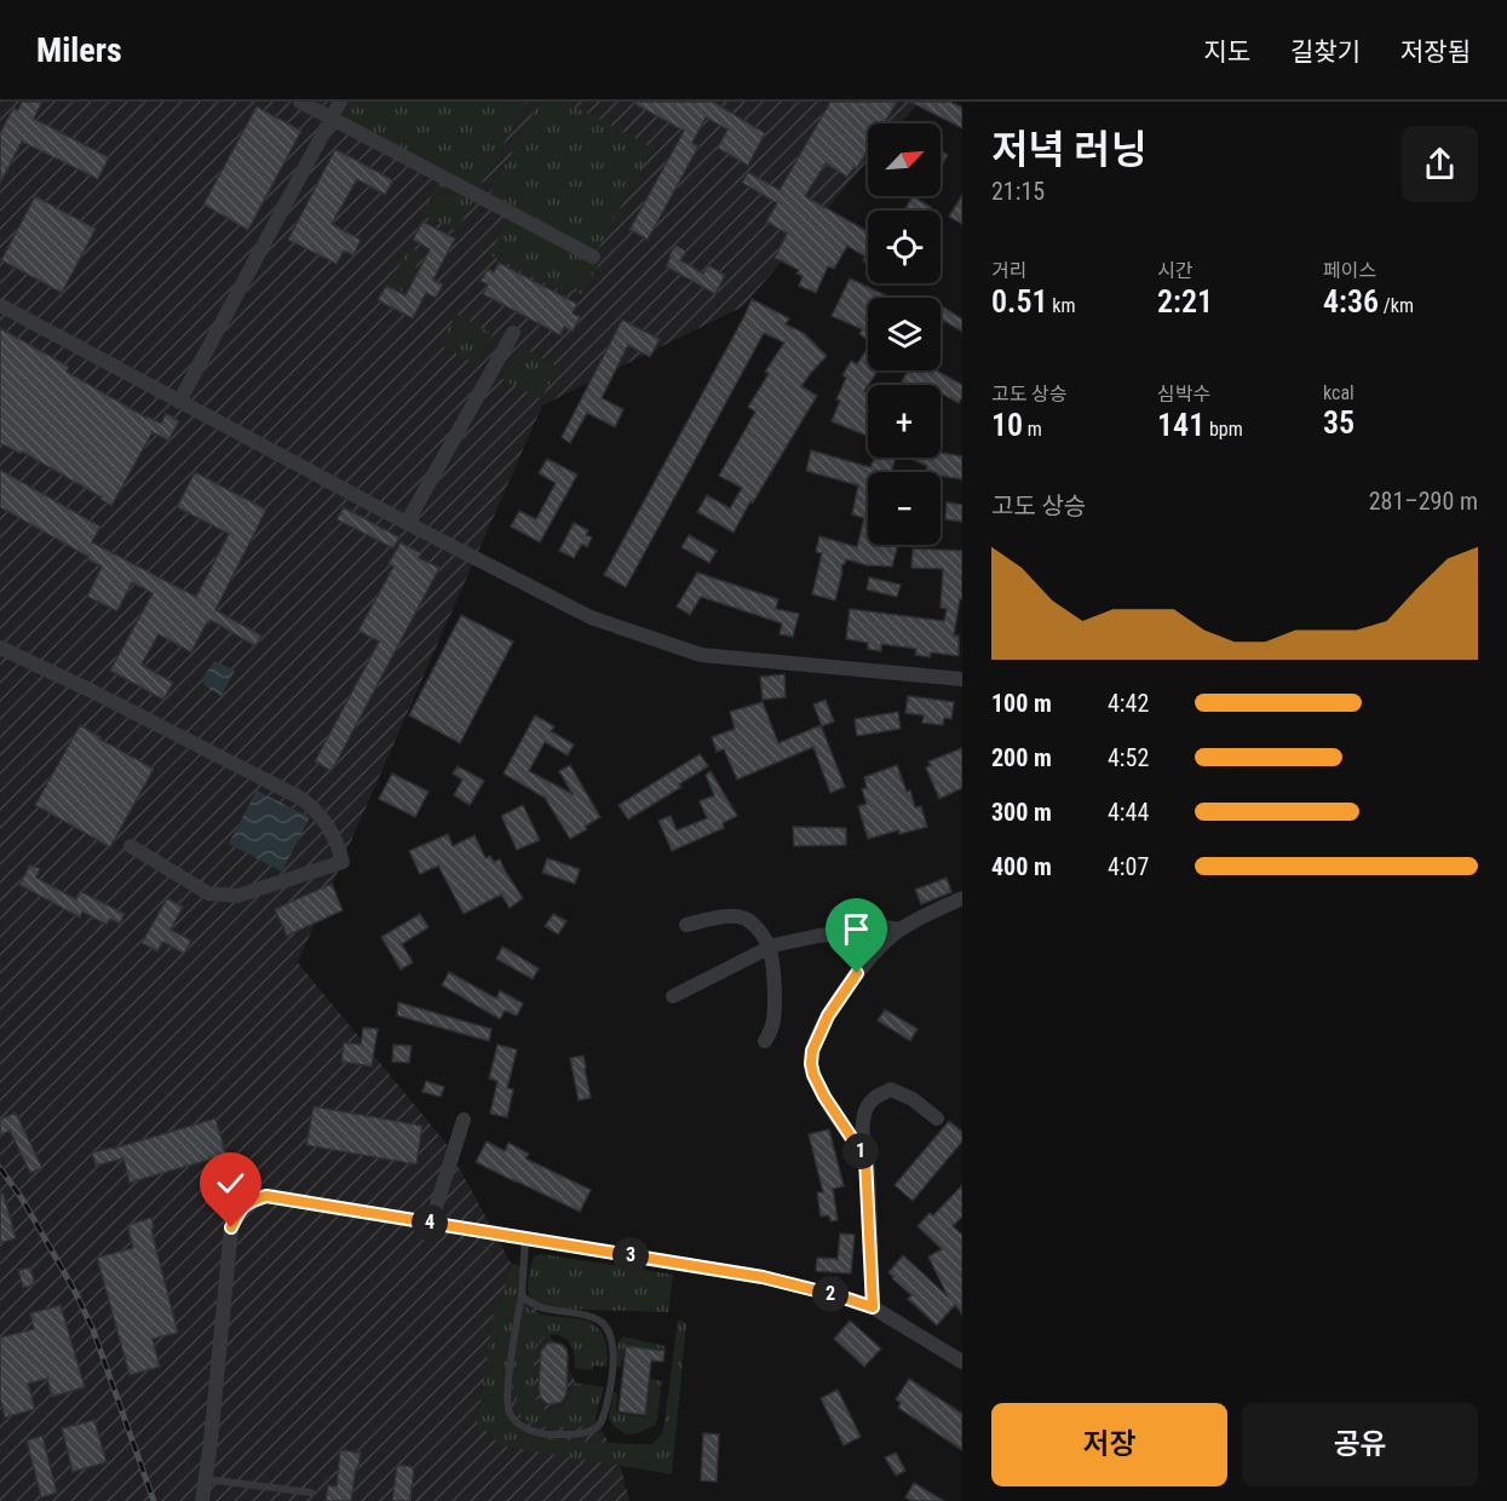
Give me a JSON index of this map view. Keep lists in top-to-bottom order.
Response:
{
  "north": "top right",
  "page": {
    "header": "Milers",
    "nav": ["지도", "길찾기", "저장됨"],
    "heading": ["저녁 러닝", "21:15"],
    "map_buttons": ["+", "−"],
    "stats": [
      ["거리", "0.51 km"],
      ["시간", "2:21"],
      ["페이스", "4:36 /km"],
      ["고도 상승", "10 m"],
      ["심박수", "141 bpm"],
      ["kcal", "35"]
    ],
    "chart": ["고도 상승", "281–290 m"],
    "list": [
      {
        "name": "100 m",
        "note": "4:42"
      },
      {
        "name": "200 m",
        "note": "4:52"
      },
      {
        "name": "300 m",
        "note": "4:44"
      },
      {
        "name": "400 m",
        "note": "4:07"
      }
    ],
    "pins": [
      "1",
      "4",
      "3",
      "2"
    ],
    "buttons": ["저장", "공유"]
  }
}
